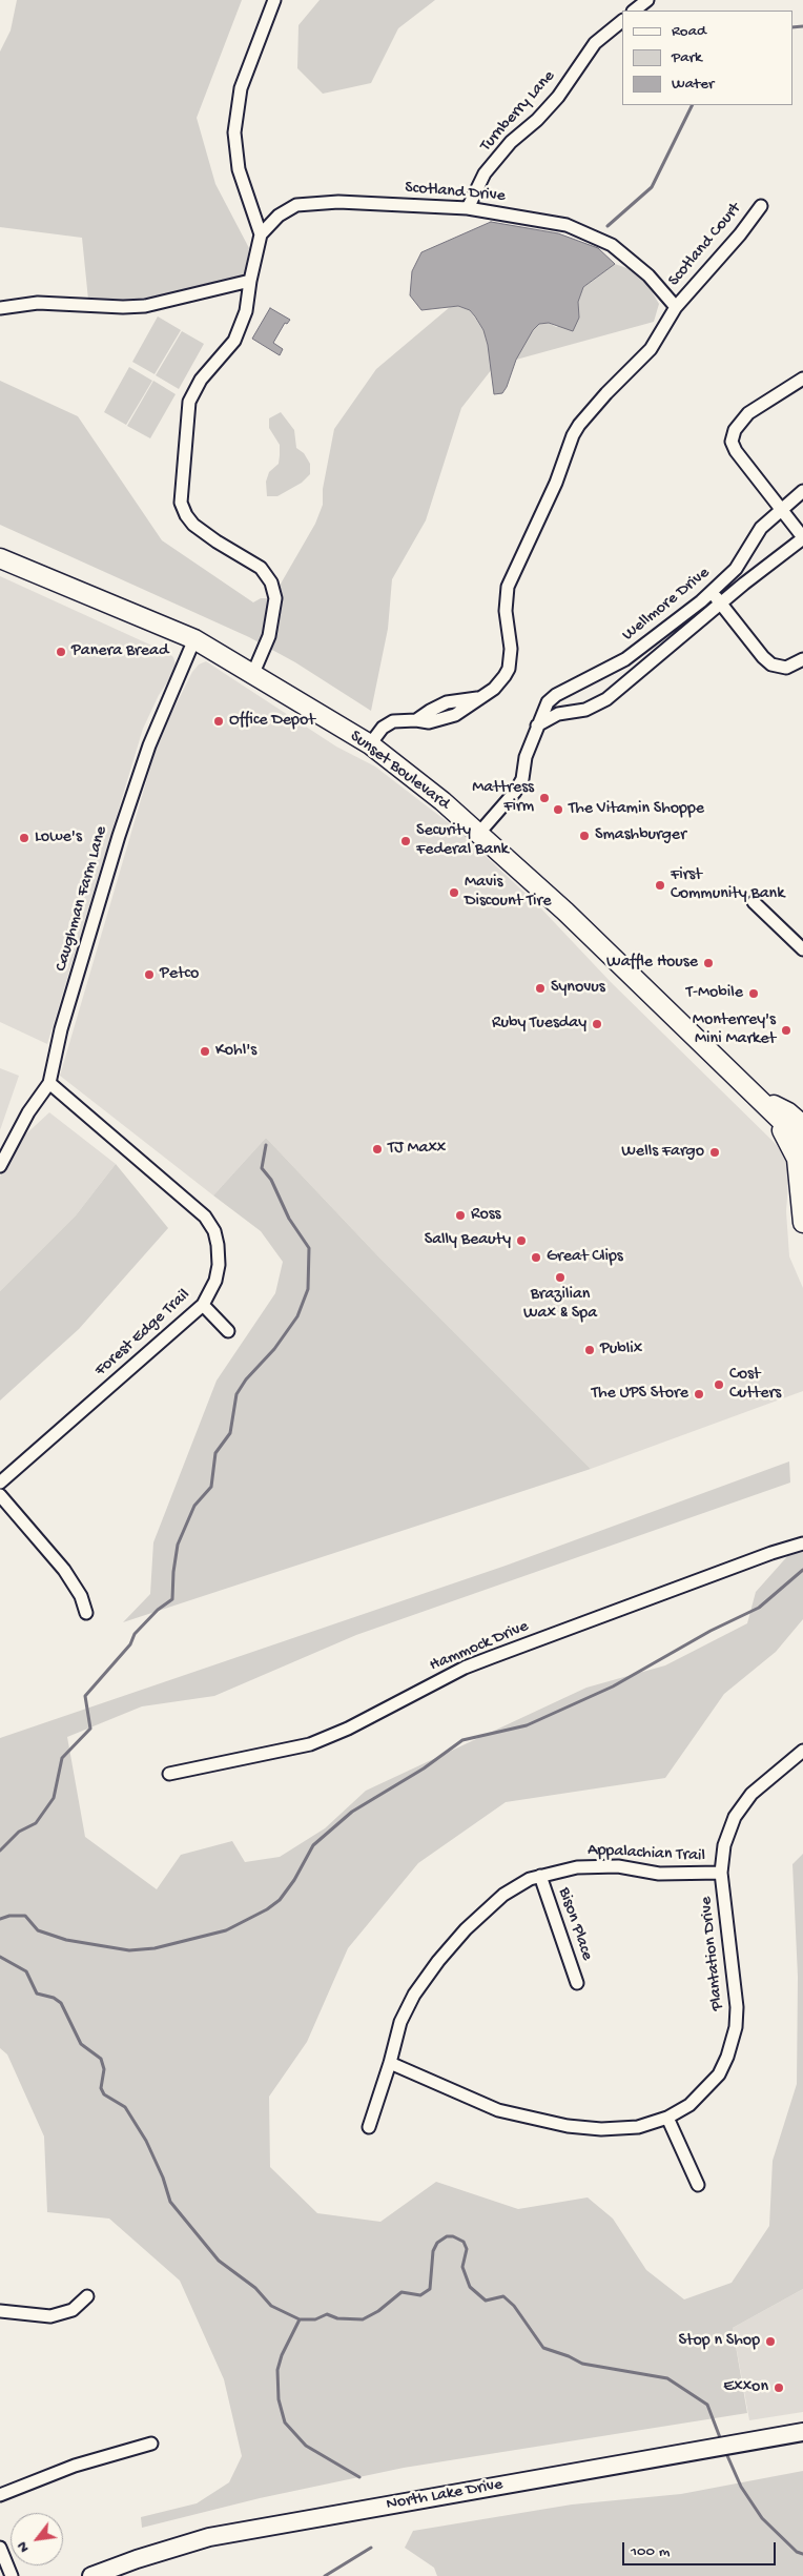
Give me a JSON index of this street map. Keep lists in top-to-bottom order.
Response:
{
  "streets": {
    "main road": ["Sunset Boulevard", "North Lake Drive"],
    "street": [
      "Turnberry Lane",
      "Scotland Drive",
      "Scotland Court",
      "Wellmore Drive",
      "Caughman Farm Lane",
      "Forest Edge Trail",
      "Hammock Drive",
      "Appalachian Trail",
      "Bison Place",
      "Plantation Drive"
    ]
  },
  "crossings": [
    ["Turnberry Lane", "Scotland Drive"],
    ["Scotland Drive", "Scotland Court"],
    ["Wellmore Drive", "Sunset Boulevard"],
    ["Sunset Boulevard", "Caughman Farm Lane"],
    ["Caughman Farm Lane", "Forest Edge Trail"],
    ["Appalachian Trail", "Bison Place"],
    ["Appalachian Trail", "Plantation Drive"]
  ],
  "places": [
    "Panera Bread",
    "Office Depot",
    "Mattress Firm",
    "The Vitamin Shoppe",
    "Smashburger",
    "Lowe's",
    "Security Federal Bank",
    "First Community Bank",
    "Mavis Discount Tire",
    "Waffle House",
    "Petco",
    "Synovus",
    "T-Mobile",
    "Ruby Tuesday",
    "Monterrey's Mini Market",
    "Kohl's",
    "TJ Maxx",
    "Wells Fargo",
    "Ross",
    "Sally Beauty",
    "Great Clips",
    "Brazilian Wax & Spa",
    "Publix",
    "Cost Cutters",
    "The UPS Store",
    "Stop n Shop",
    "Exxon"
  ],
  "legend": ["Road", "Park", "Water"],
  "scale_bar": "100 m",
  "north": "bottom left"
}
